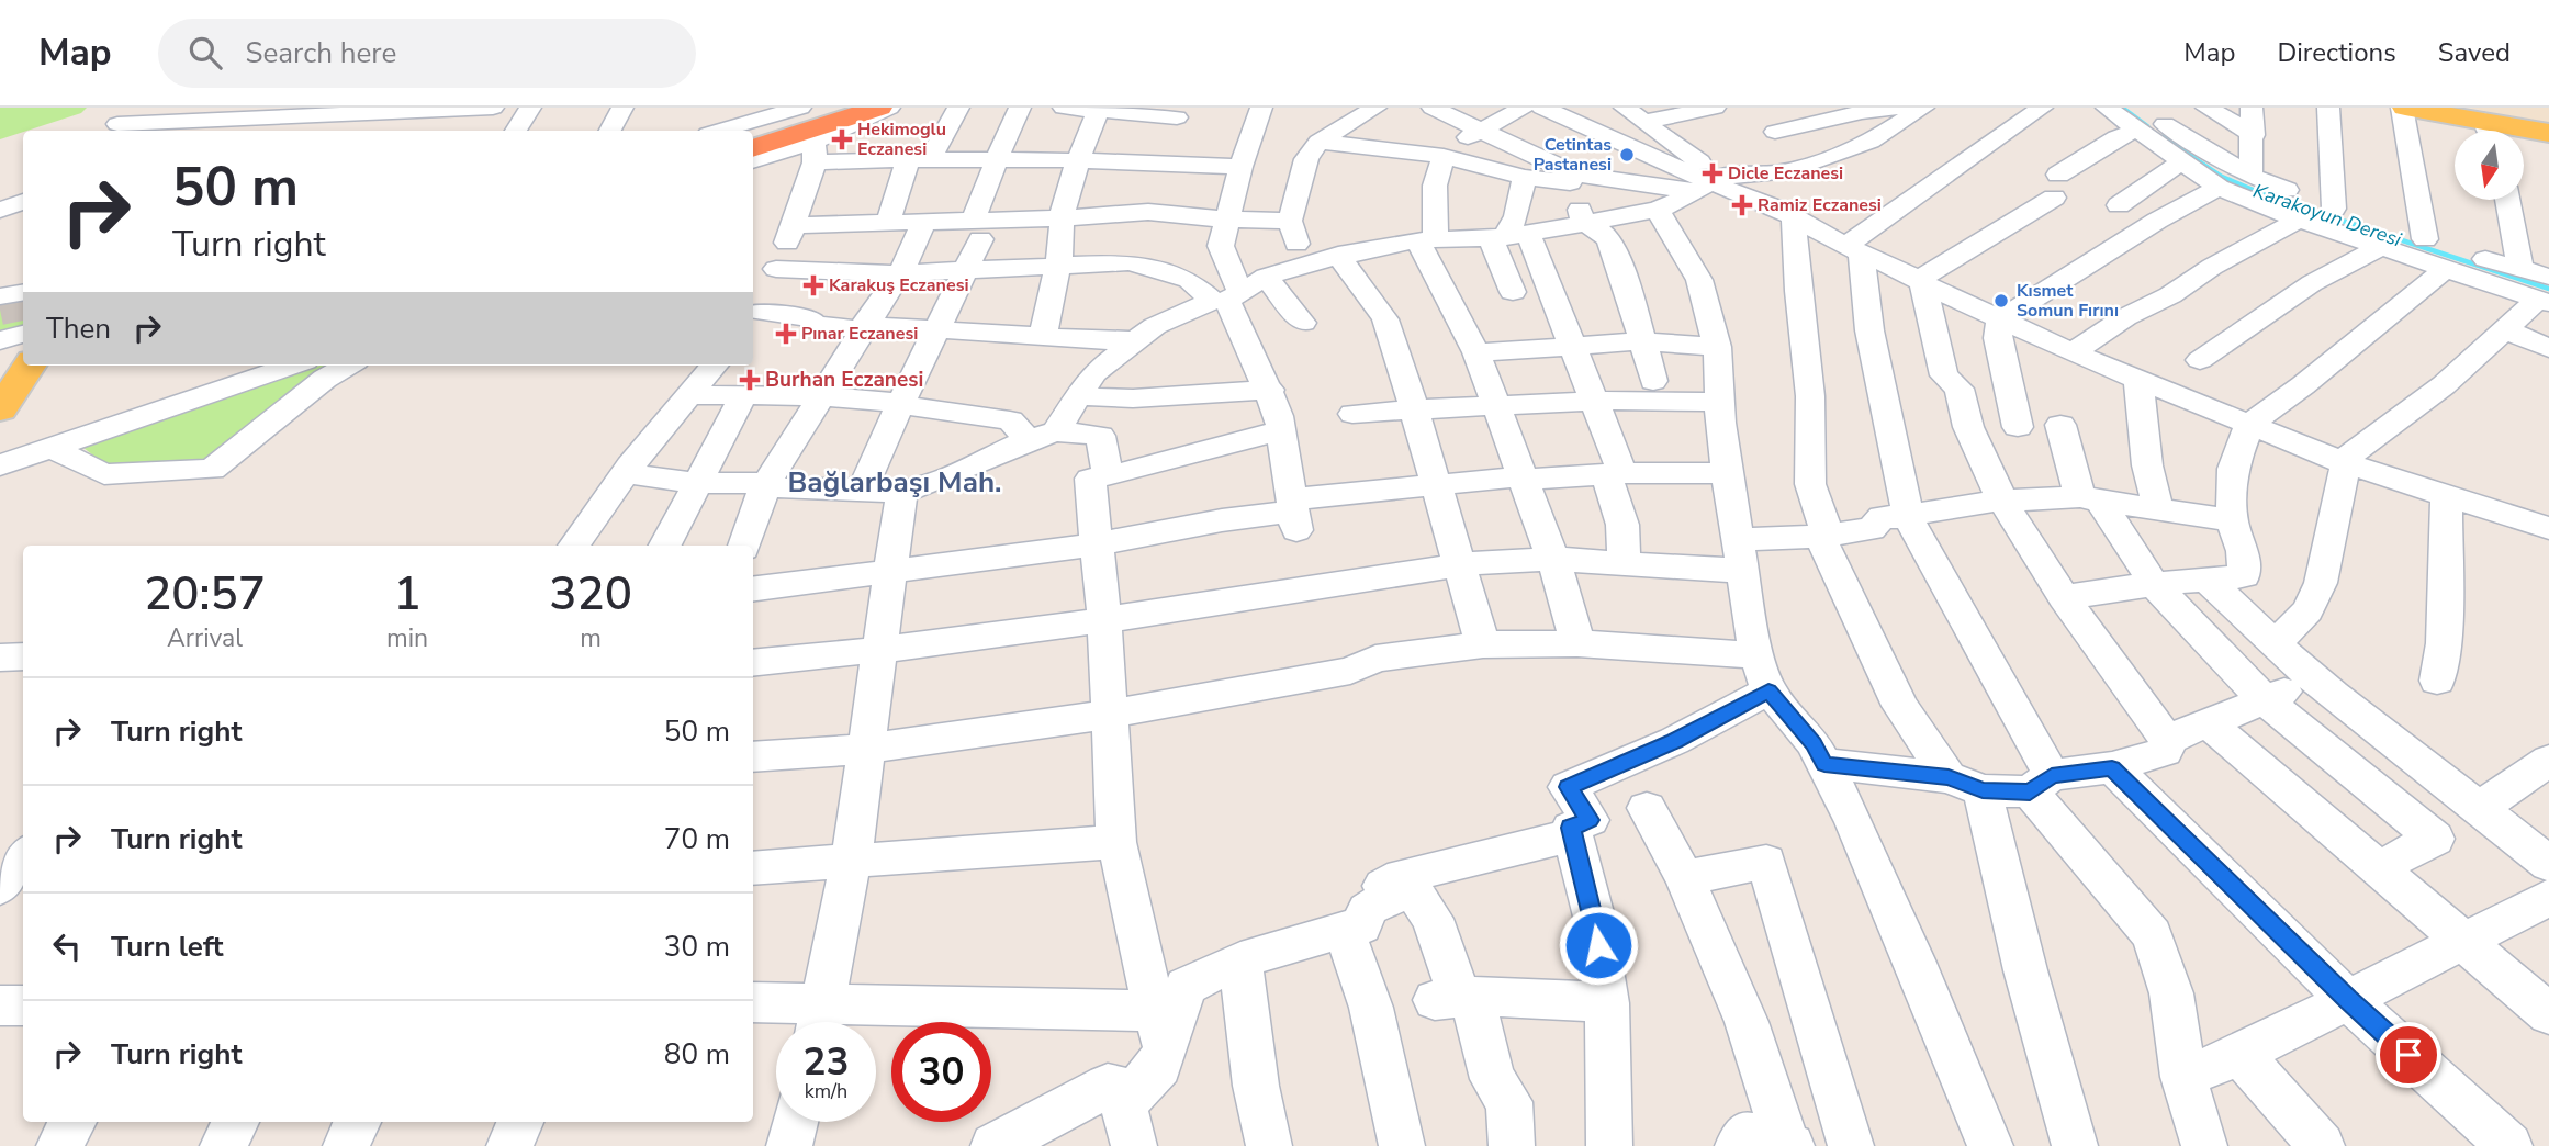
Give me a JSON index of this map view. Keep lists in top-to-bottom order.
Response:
{
  "districts": ["Bağlarbaşı Mah."],
  "water": ["Karakoyun Deresi"],
  "places": {
    "health": [
      "Hekimoglu Eczanesi",
      "Dicle Eczanesi",
      "Ramiz Eczanesi",
      "Karakuş Eczanesi",
      "Pınar Eczanesi",
      "Burhan Eczanesi"
    ],
    "other": ["Cetintas Pastanesi", "Kısmet Somun Fırını"]
  },
  "north": "bottom",
  "page": {
    "header": "Map",
    "search": "Search here",
    "nav": ["Map", "Directions", "Saved"],
    "turn": ["50 m", "Turn right"],
    "then": "Then",
    "eta": [
      "20:57",
      "Arrival",
      "1",
      "min",
      "320",
      "m"
    ],
    "list": [
      {
        "name": "Turn right",
        "value": "50 m"
      },
      {
        "name": "Turn right",
        "value": "70 m"
      },
      {
        "name": "Turn left",
        "value": "30 m"
      },
      {
        "name": "Turn right",
        "value": "80 m"
      }
    ],
    "speed": "23 km/h",
    "limit": "30"
  }
}
